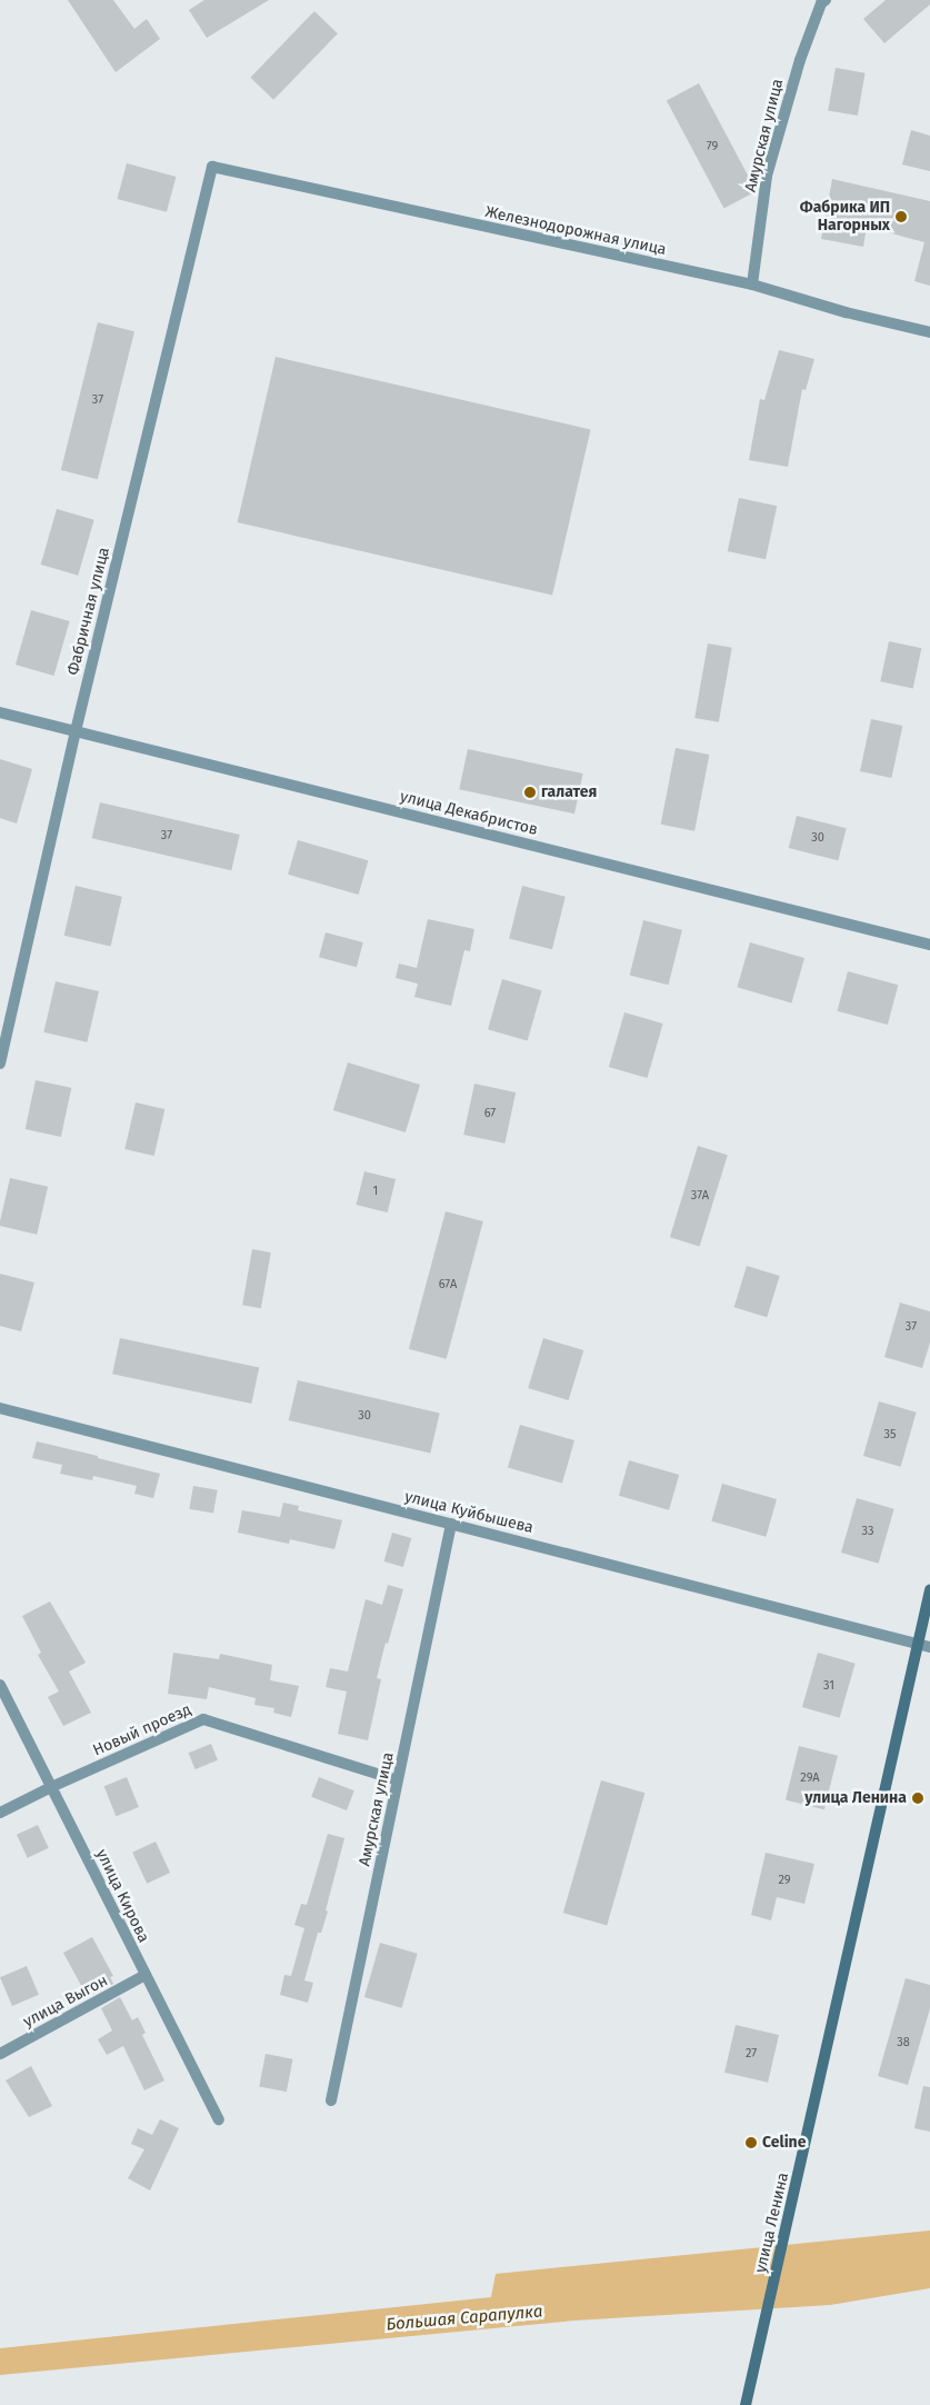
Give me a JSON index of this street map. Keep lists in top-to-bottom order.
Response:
{
  "streets": {
    "main road": ["улица Ленина"],
    "street": [
      "Амурская улица",
      "Железнодорожная улица",
      "Фабричная улица",
      "улица Декабристов",
      "улица Куйбышева",
      "Новый проезд",
      "улица Кирова",
      "улица Выгон"
    ]
  },
  "crossings": [
    ["Амурская улица", "Железнодорожная улица"],
    ["Амурская улица", "улица Куйбышева"],
    ["Амурская улица", "Новый проезд"],
    ["Железнодорожная улица", "Фабричная улица"],
    ["Фабричная улица", "улица Декабристов"],
    ["улица Куйбышева", "улица Ленина"],
    ["Новый проезд", "улица Кирова"],
    ["улица Кирова", "улица Выгон"]
  ],
  "water": ["Большая Сарапулка"],
  "places": [
    "Фабрика ИП Нагорных",
    "галатея",
    "улица Ленина",
    "Celine"
  ],
  "house_numbers": [
    "79",
    "37",
    "37",
    "30",
    "67",
    "1",
    "37А",
    "67А",
    "37",
    "30",
    "35",
    "33",
    "31",
    "29А",
    "29",
    "38",
    "27"
  ]
}
